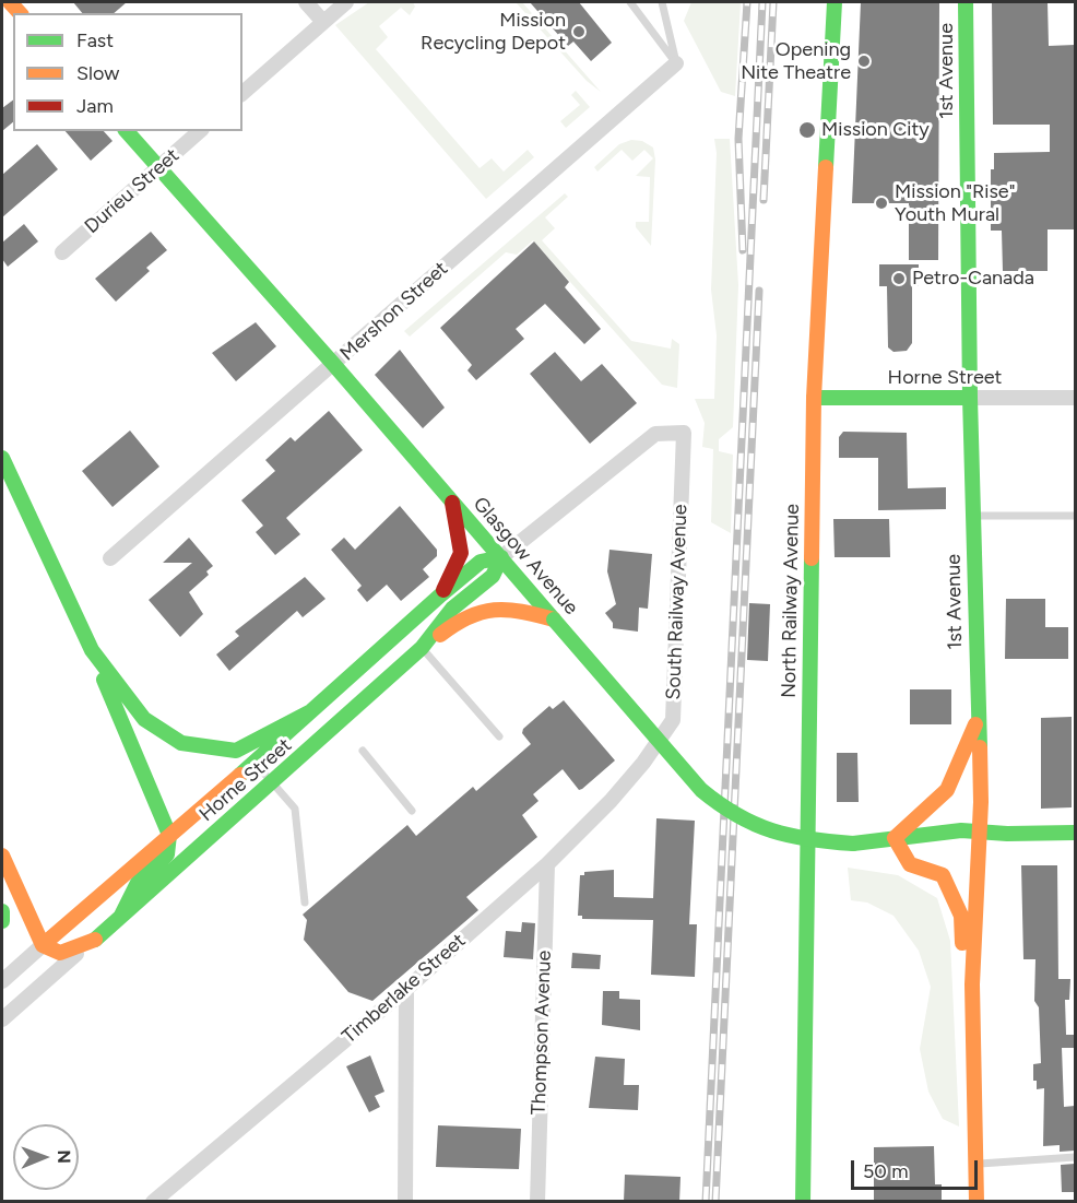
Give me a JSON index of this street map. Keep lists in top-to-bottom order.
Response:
{
  "streets": {
    "main road": [
      "1st Avenue",
      "Horne Street",
      "Glasgow Avenue",
      "North Railway Avenue"
    ],
    "street": [
      "Durieu Street",
      "Mershon Street",
      "South Railway Avenue",
      "Timberlake Street",
      "Thompson Avenue"
    ]
  },
  "crossings": [
    ["1st Avenue", "Horne Street"],
    ["1st Avenue", "Glasgow Avenue"],
    ["Durieu Street", "Glasgow Avenue"],
    ["Mershon Street", "Glasgow Avenue"],
    ["Horne Street", "Glasgow Avenue"],
    ["Horne Street", "North Railway Avenue"],
    ["Horne Street", "South Railway Avenue"],
    ["South Railway Avenue", "Timberlake Street"],
    ["Timberlake Street", "Thompson Avenue"]
  ],
  "places": [
    "Mission Recycling Depot",
    "Opening Nite Theatre",
    "Mission City",
    "Mission \"Rise\" Youth Mural",
    "Petro-Canada"
  ],
  "legend": ["Fast", "Slow", "Jam"],
  "scale_bar": "50 m",
  "north": "right"
}
